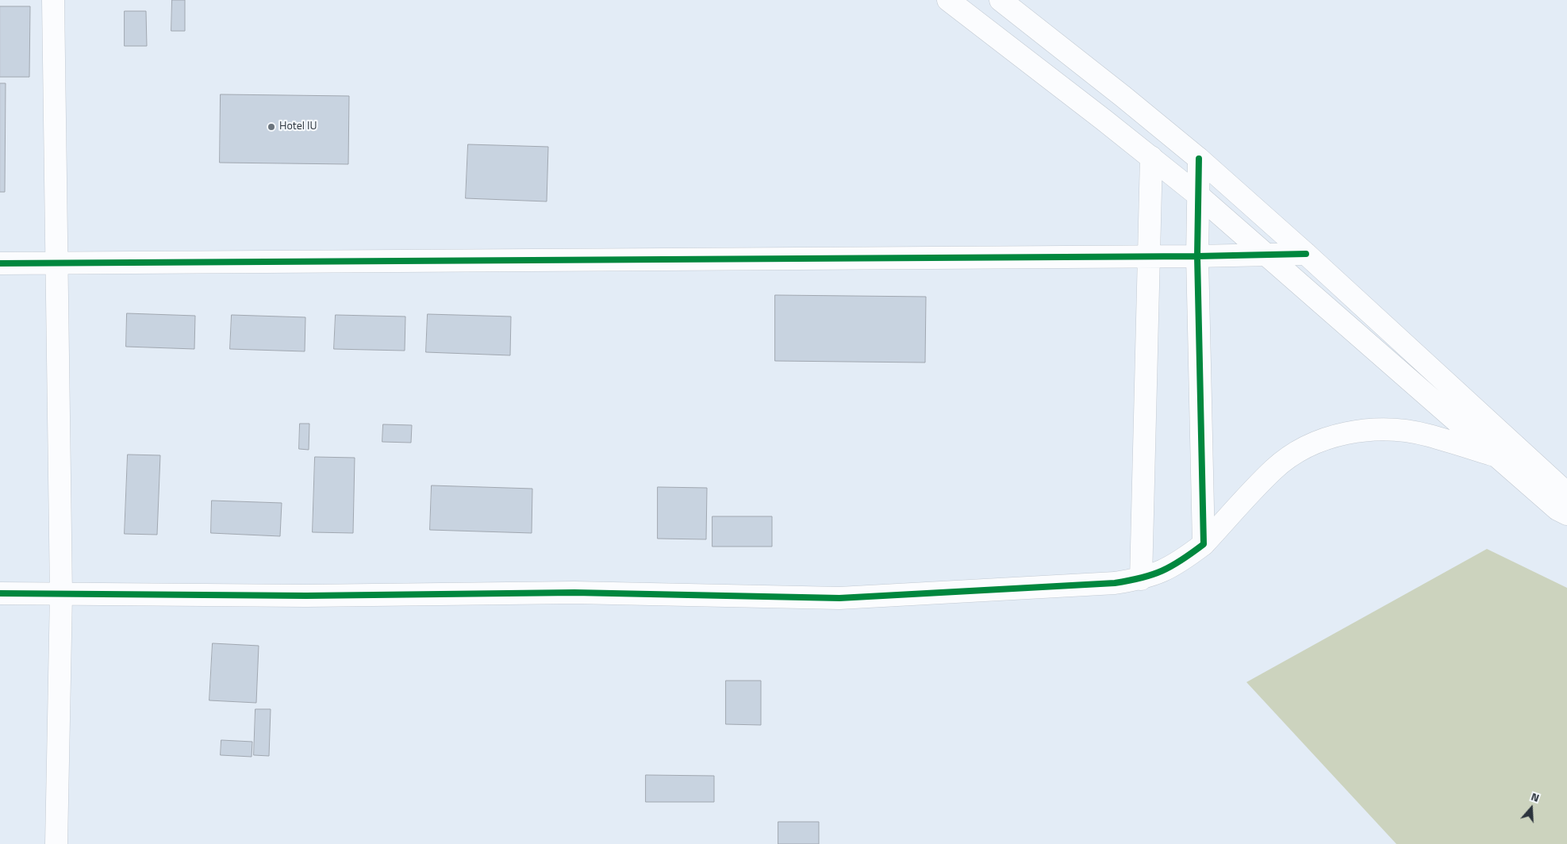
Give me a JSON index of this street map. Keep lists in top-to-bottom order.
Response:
{
  "places": ["Hotel IU"],
  "north": "top"
}
